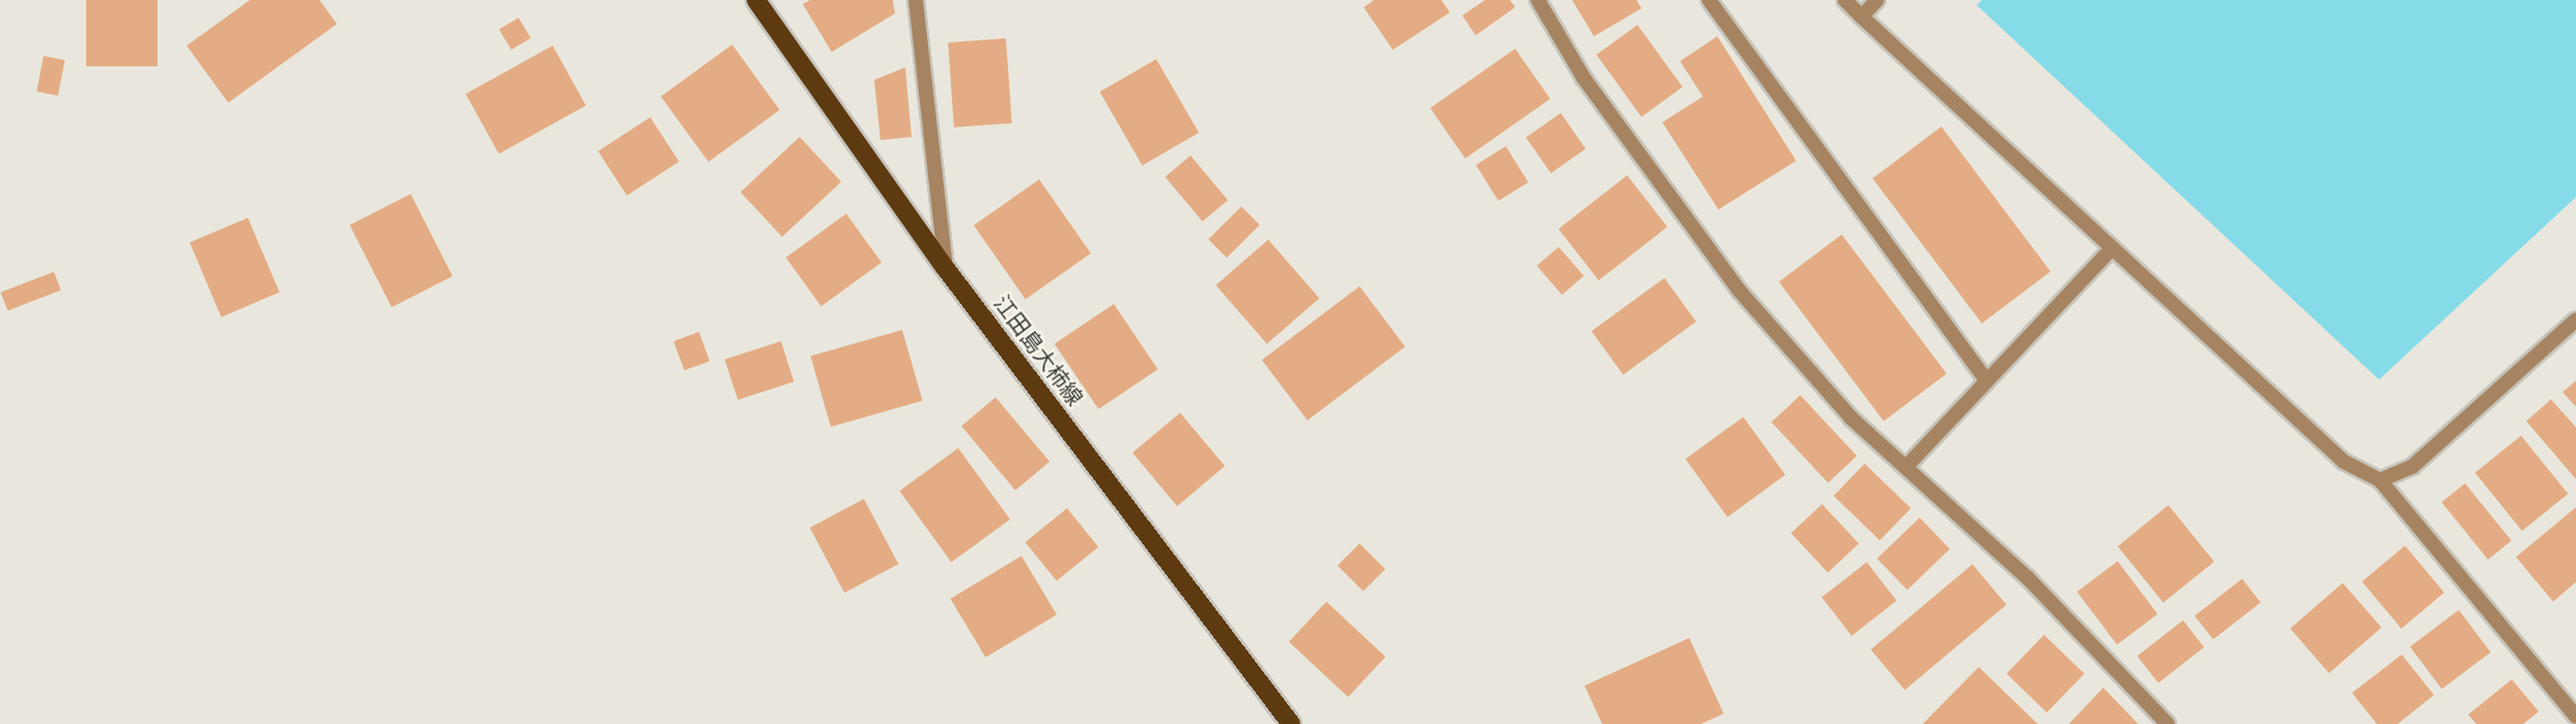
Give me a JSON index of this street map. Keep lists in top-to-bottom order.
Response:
{
  "streets": {
    "main road": ["江田島大柿線"]
  }
}
